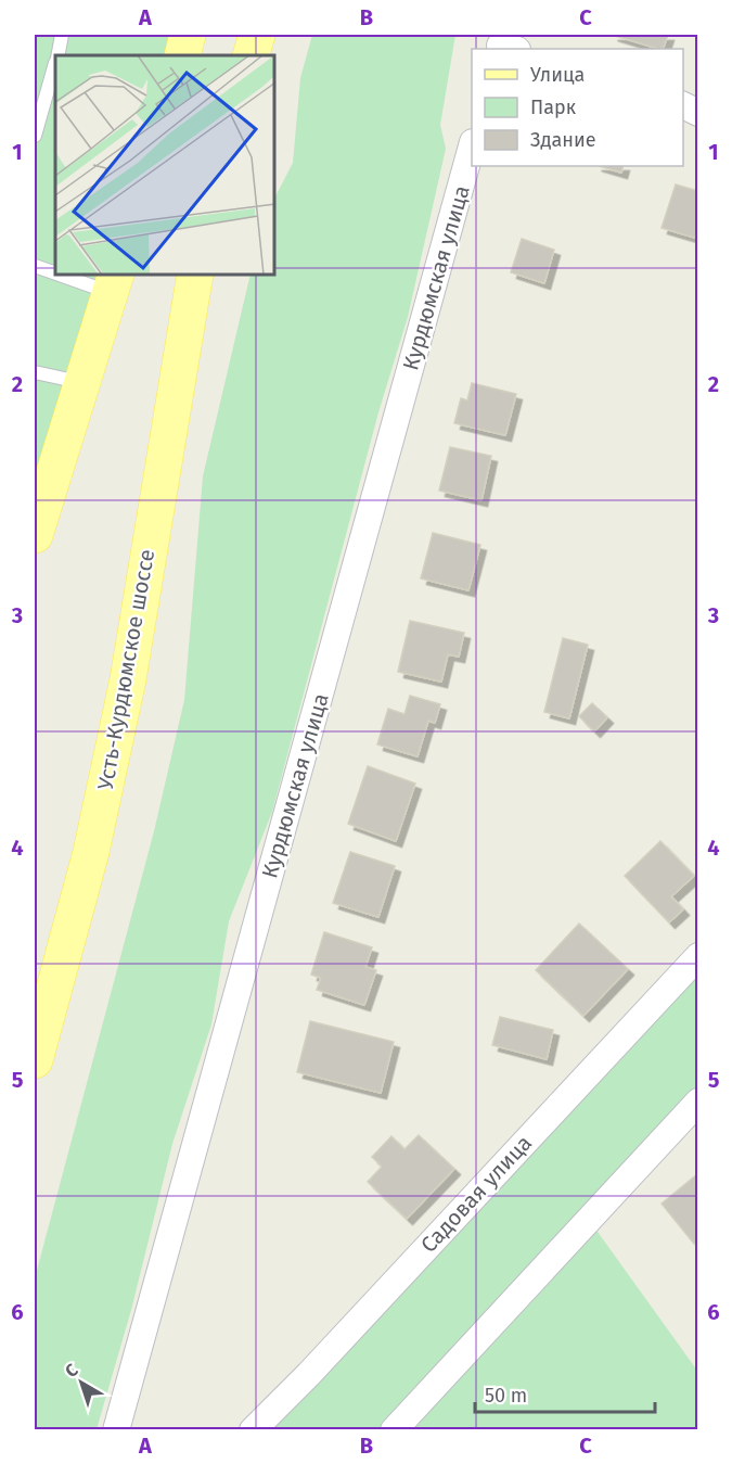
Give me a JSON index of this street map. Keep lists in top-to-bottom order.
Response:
{
  "streets": {
    "main road": ["Усть-Курдюмское шоссе"],
    "street": ["Курдюмская улица", "Садовая улица"]
  },
  "legend": ["Улица", "Парк", "Здание"],
  "scale_bar": "50 m",
  "north": "top left",
  "grid": {
    "columns": ["A", "B", "C"],
    "rows": [
      "1",
      "2",
      "3",
      "4",
      "5",
      "6"
    ]
  }
}
